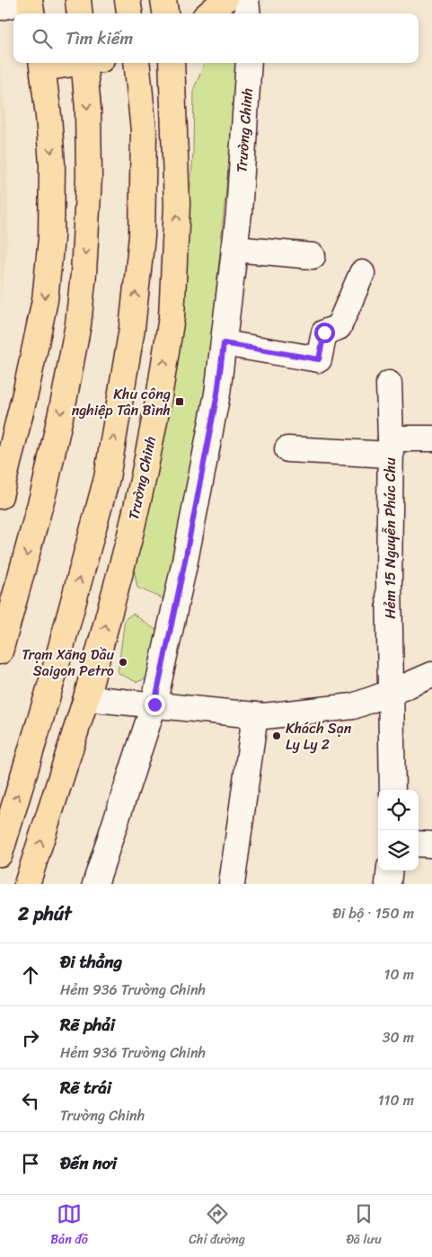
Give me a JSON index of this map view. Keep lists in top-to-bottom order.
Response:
{
  "streets": {
    "main road": ["Trường Chinh"],
    "street": ["Hẻm 15 Nguyễn Phúc Chu"]
  },
  "places": {
    "transit": ["Khu công nghiệp Tân Bình"],
    "other": ["Trạm Xăng Dầu Saigon Petro", "Khách Sạn Ly Ly 2"]
  },
  "page": {
    "search": "Tìm kiếm",
    "heading": ["2 phút", "Đi bộ · 150 m"],
    "list": [
      ["Đi thẳng", "Hẻm 936 Trường Chinh", "10 m"],
      ["Rẽ phải", "Hẻm 936 Trường Chinh", "30 m"],
      ["Rẽ trái", "Trường Chinh", "110 m"],
      "Đến nơi"
    ],
    "nav": ["Bản đồ", "Chỉ đường", "Đã lưu"]
  }
}
